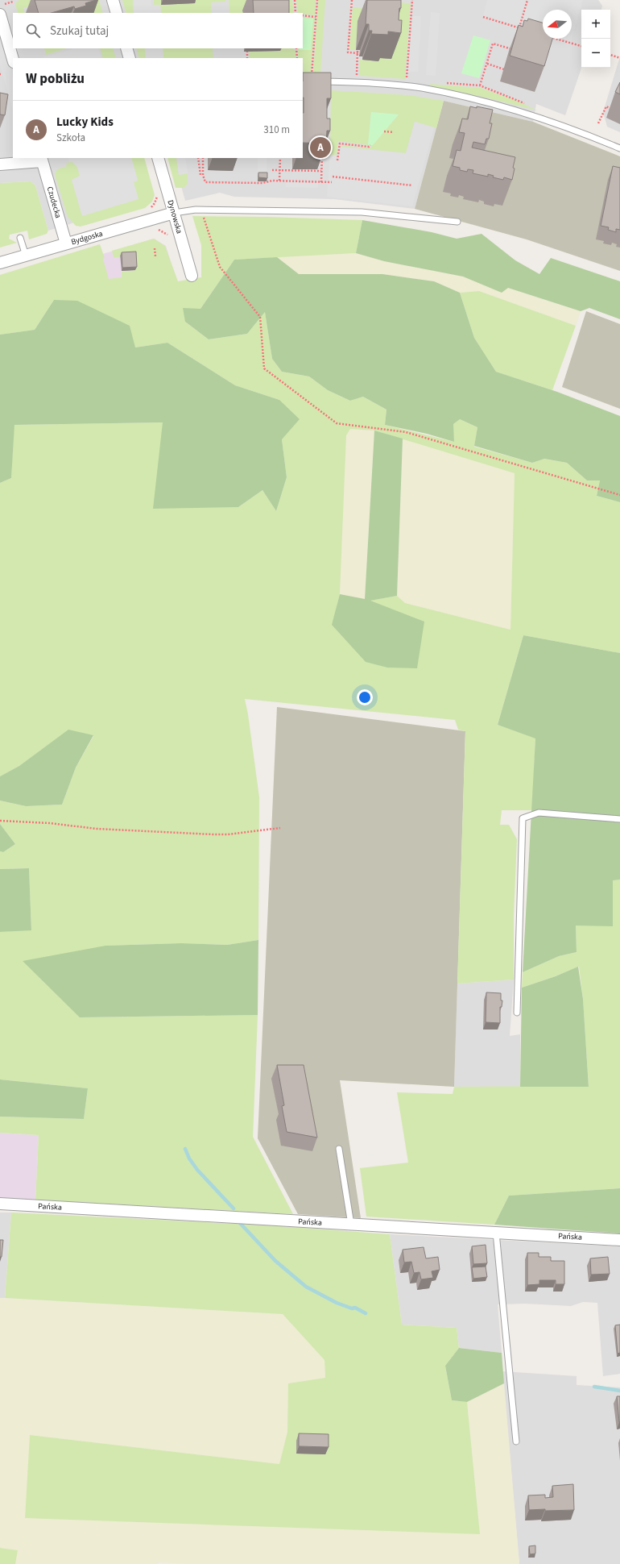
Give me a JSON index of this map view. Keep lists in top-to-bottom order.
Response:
{
  "streets": {
    "street": [
      "Czudecka",
      "Dynowska",
      "Bydgoska",
      "Pańska"
    ]
  },
  "crossings": [
    ["Czudecka", "Bydgoska"],
    ["Dynowska", "Bydgoska"]
  ],
  "north": "left",
  "page": {
    "map_buttons": ["+", "−"],
    "search": "Szukaj tutaj",
    "heading": "W pobliżu",
    "list": [
      {
        "mark": "A",
        "name": "Lucky Kids",
        "note": "Szkoła",
        "value": "310 m"
      }
    ],
    "pins": "A"
  }
}
